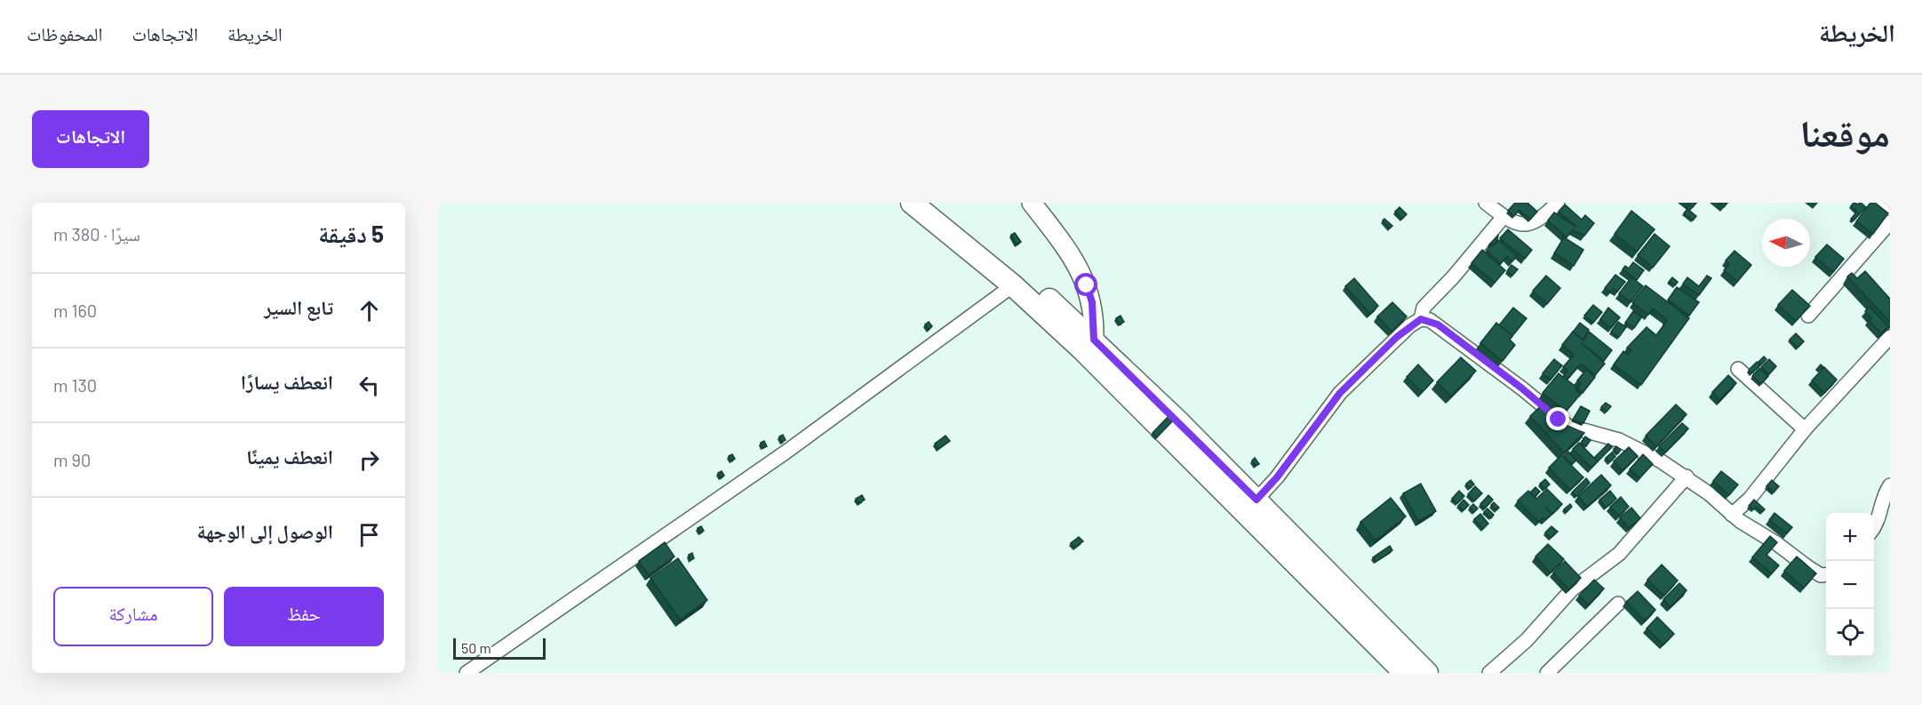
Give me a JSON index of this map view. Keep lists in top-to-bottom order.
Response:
{
  "scale_bar": "50 m",
  "north": "left",
  "page": {
    "header": "الخريطة",
    "nav": ["الخريطة", "الاتجاهات", "المحفوظات"],
    "title": "موقعنا",
    "buttons": [
      "الاتجاهات",
      ["حفظ", "مشاركة"]
    ],
    "heading": ["5 دقيقة", "سيرًا · 380 m"],
    "list": [
      ["تابع السير", "160 m"],
      ["انعطف يسارًا", "130 m"],
      ["انعطف يمينًا", "90 m"],
      "الوصول إلى الوجهة"
    ],
    "map_buttons": ["+", "−"],
    "scale": "50 m"
  }
}
